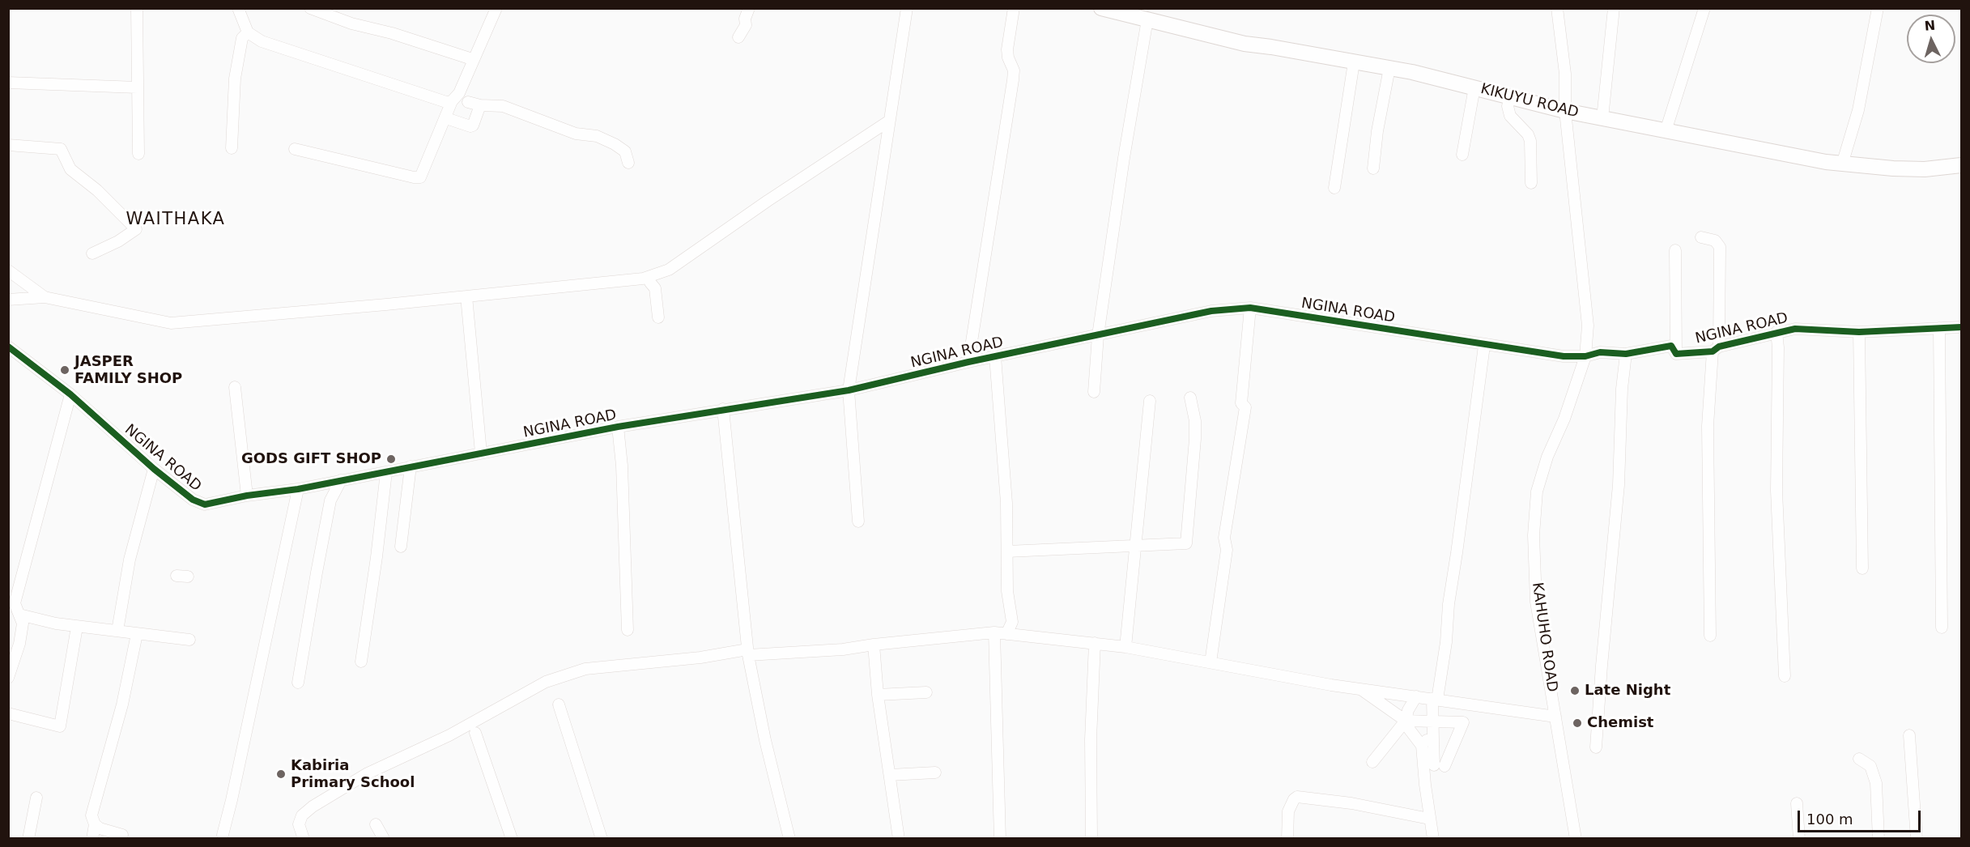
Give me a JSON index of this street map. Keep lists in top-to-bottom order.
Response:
{
  "streets": {
    "main road": ["KIKUYU ROAD"],
    "street": ["NGINA ROAD", "KAHUHO ROAD"]
  },
  "crossings": [
    ["KIKUYU ROAD", "KAHUHO ROAD"],
    ["NGINA ROAD", "KAHUHO ROAD"]
  ],
  "districts": ["WAITHAKA"],
  "places": [
    "JASPER FAMILY SHOP",
    "GODS GIFT SHOP",
    "Late Night",
    "Chemist",
    "Kabiria Primary School"
  ],
  "scale_bar": "100 m",
  "north": "top"
}
